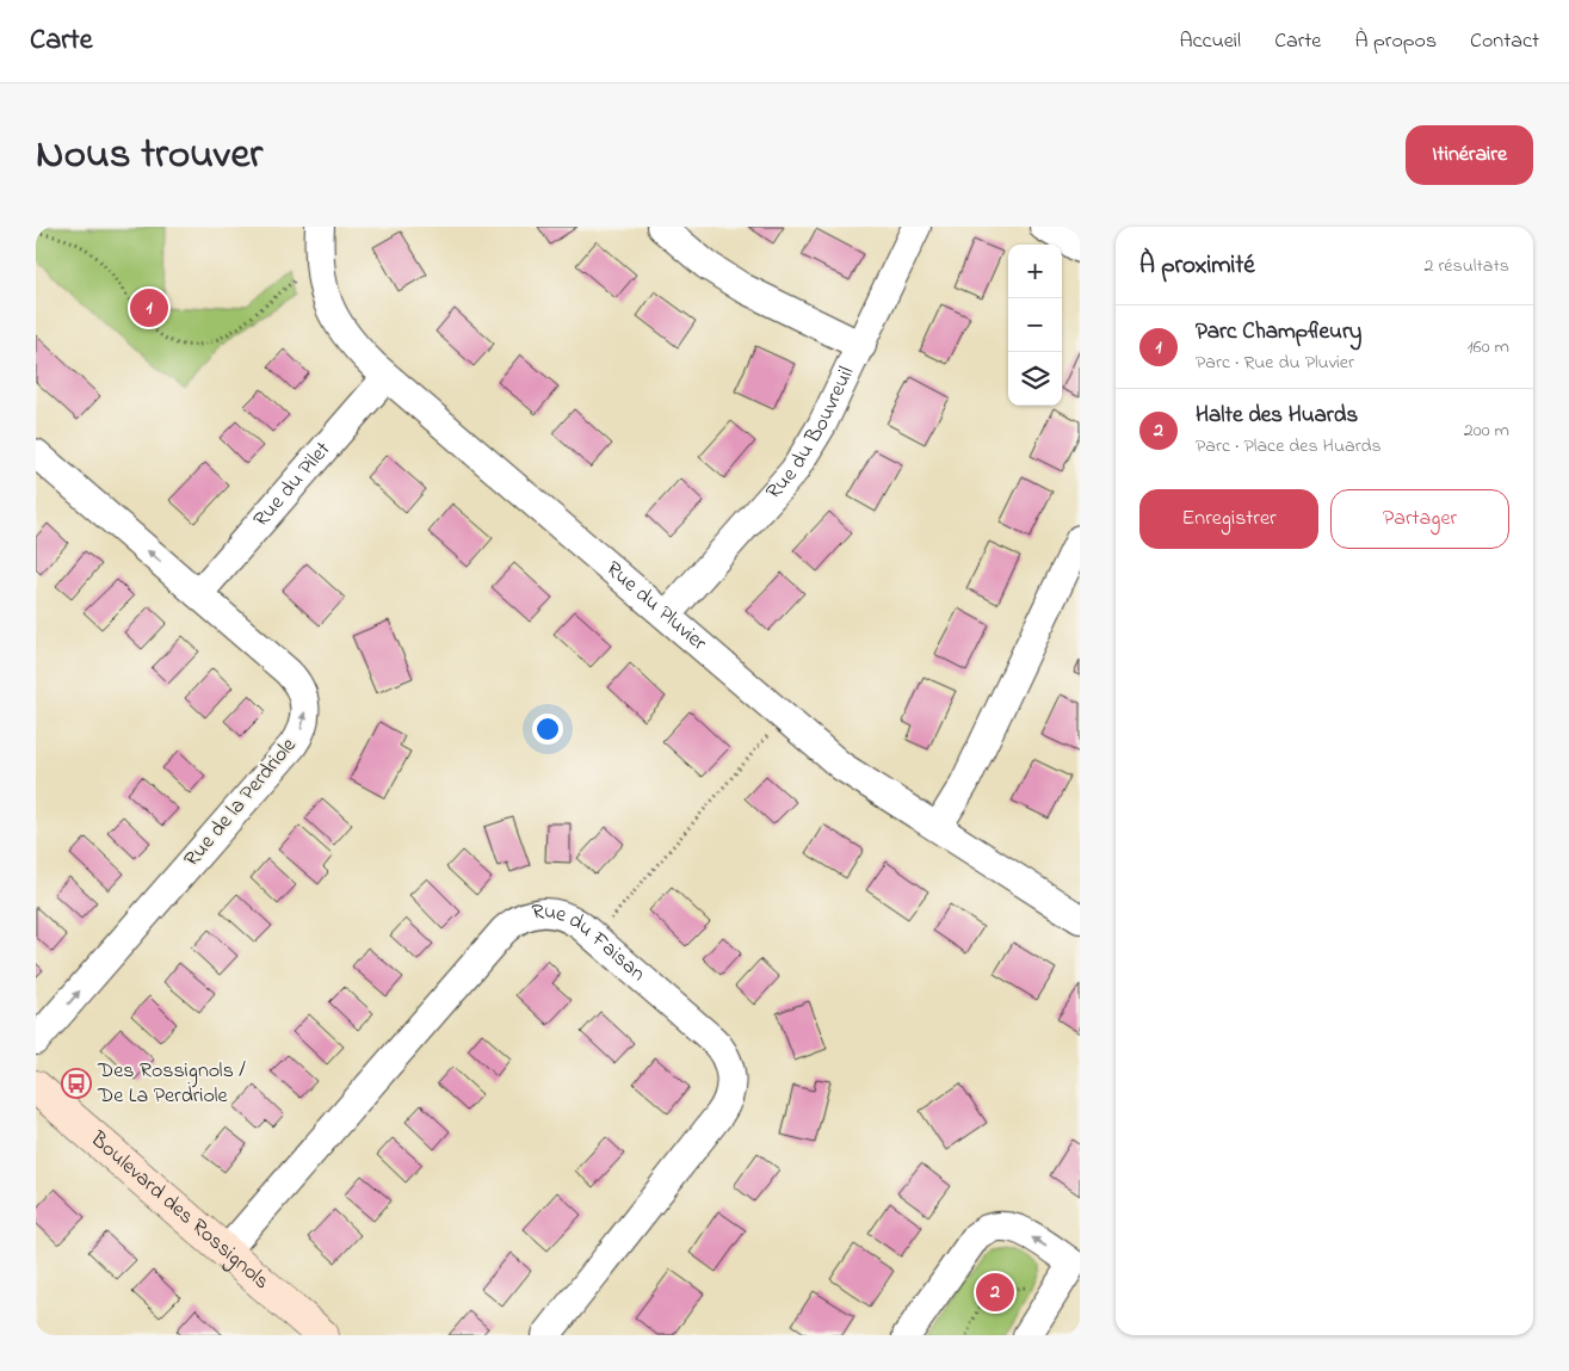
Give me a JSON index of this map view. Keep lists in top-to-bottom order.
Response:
{
  "streets": {
    "street": [
      "Rue du Bouvreuil",
      "Rue du Pilet",
      "Rue du Pluvier",
      "Rue de la Perdriole",
      "Rue du Faisan",
      "Boulevard des Rossignols"
    ]
  },
  "crossings": [
    ["Rue du Bouvreuil", "Rue du Pluvier"],
    ["Rue du Pilet", "Rue du Pluvier"],
    ["Rue du Pilet", "Rue de la Perdriole"],
    ["Rue du Faisan", "Boulevard des Rossignols"]
  ],
  "places": {
    "bus stop": ["Des Rossignols / De La Perdriole"]
  },
  "page": {
    "header": "Carte",
    "nav": [
      "Accueil",
      "Carte",
      "À propos",
      "Contact"
    ],
    "title": "Nous trouver",
    "buttons": [
      "Itinéraire",
      ["Enregistrer", "Partager"]
    ],
    "heading": ["À proximité", "2 résultats"],
    "map_buttons": ["+", "−"],
    "pins": ["1", "2"],
    "list": [
      {
        "mark": "1",
        "name": "Parc Champfleury",
        "note": "Parc · Rue du Pluvier",
        "value": "160 m"
      },
      {
        "mark": "2",
        "name": "Halte des Huards",
        "note": "Parc · Place des Huards",
        "value": "200 m"
      }
    ]
  }
}
